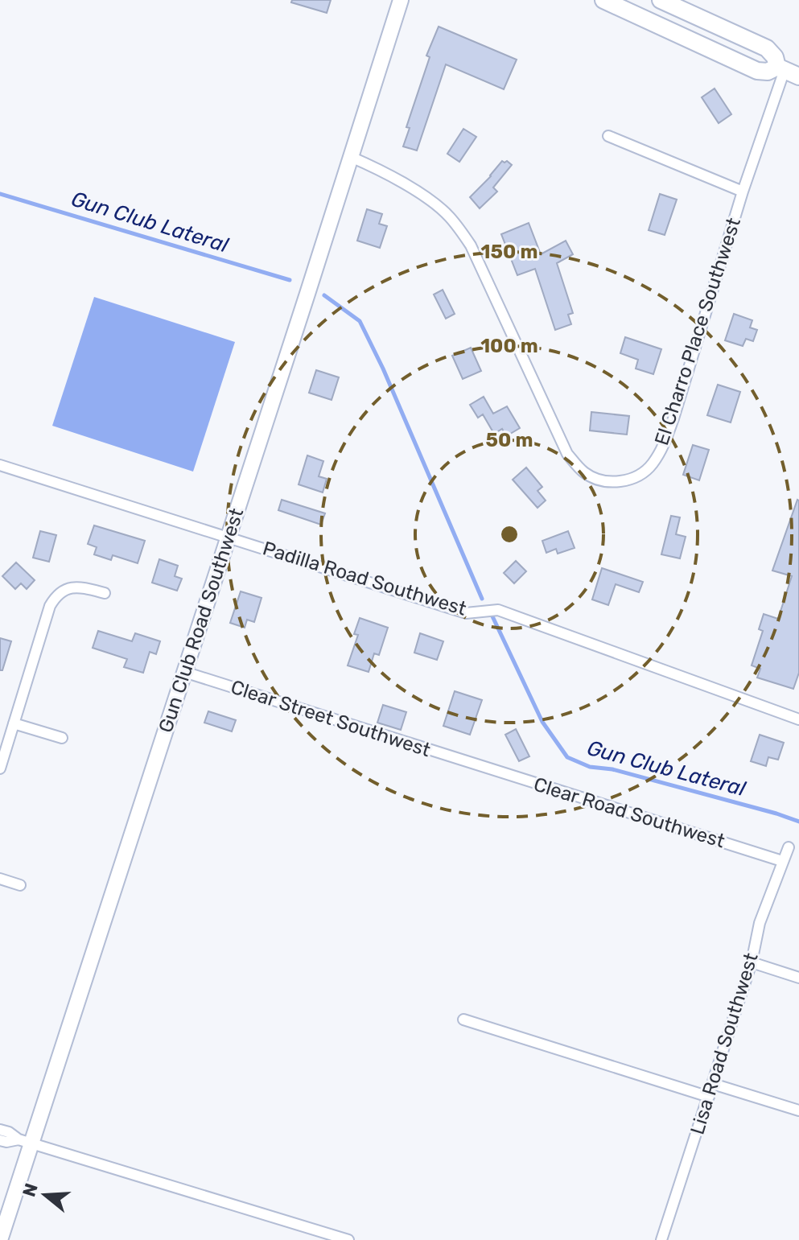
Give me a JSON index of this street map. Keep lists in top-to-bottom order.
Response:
{
  "streets": {
    "street": [
      "El Charro Place Southwest",
      "Padilla Road Southwest",
      "Gun Club Road Southwest",
      "Clear Street Southwest",
      "Clear Road Southwest",
      "Lisa Road Southwest"
    ]
  },
  "crossings": [
    ["El Charro Place Southwest", "Gun Club Road Southwest"],
    ["Padilla Road Southwest", "Gun Club Road Southwest"],
    ["Gun Club Road Southwest", "Clear Street Southwest"],
    ["Clear Street Southwest", "Clear Road Southwest"],
    ["Clear Road Southwest", "Lisa Road Southwest"]
  ],
  "water": ["Gun Club Lateral"],
  "north": "left",
  "rings": ["150 m", "100 m", "50 m"]
}
